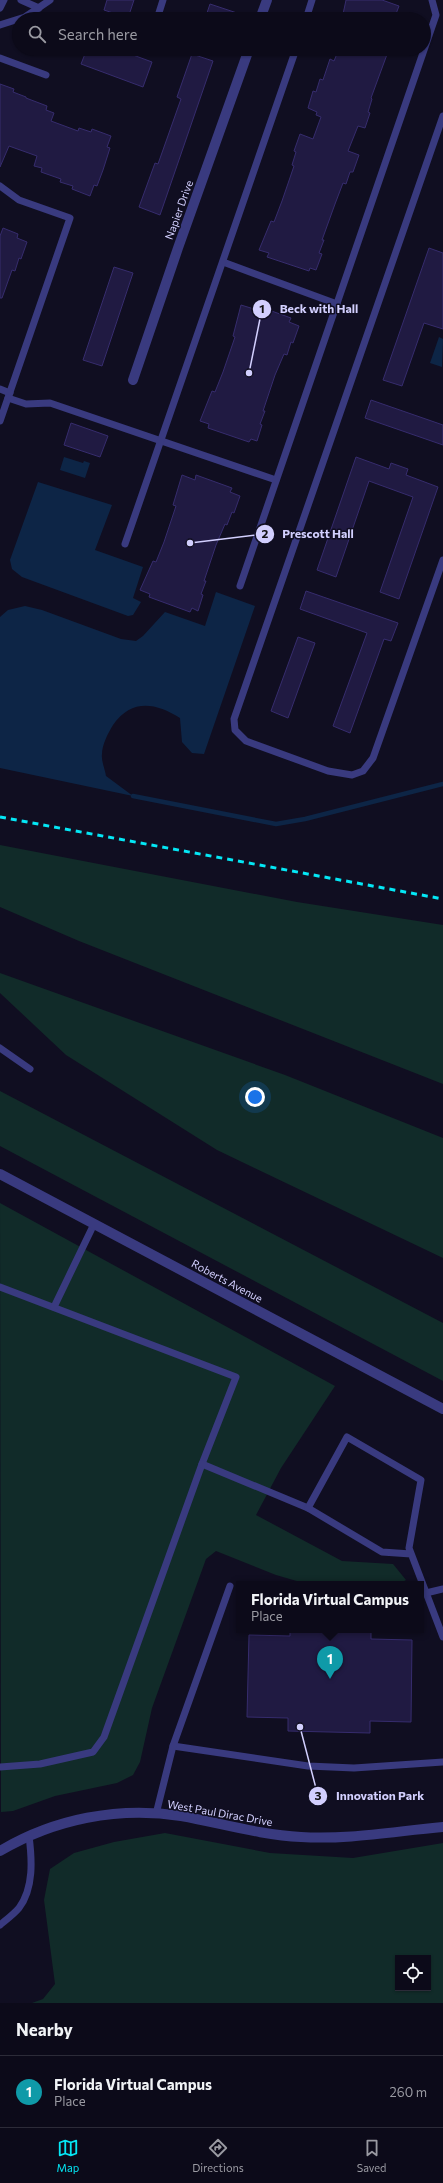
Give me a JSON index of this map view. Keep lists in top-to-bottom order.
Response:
{
  "streets": {
    "street": ["Napier Drive", "Roberts Avenue", "West Paul Dirac Drive"]
  },
  "places": ["Beck with Hall", "Prescott Hall", "Innovation Park"],
  "page": {
    "search": "Search here",
    "popup": ["Florida Virtual Campus", "Place"],
    "pins": "1",
    "heading": "Nearby",
    "list": [
      {
        "mark": "1",
        "name": "Florida Virtual Campus",
        "note": "Place",
        "value": "260 m"
      }
    ],
    "nav": ["Map", "Directions", "Saved"]
  }
}
